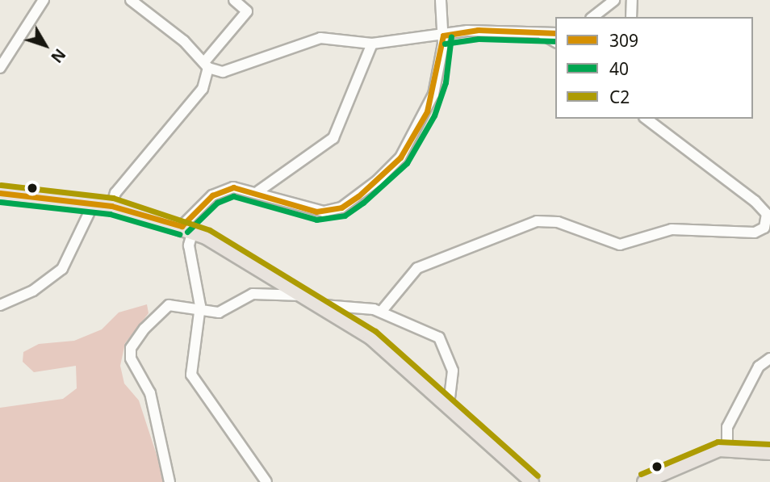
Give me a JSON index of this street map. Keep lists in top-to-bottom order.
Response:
{
  "lines": ["transit line 309", "transit line 40", "transit line C2"],
  "legend": ["309", "40", "C2"],
  "north": "bottom right"
}
